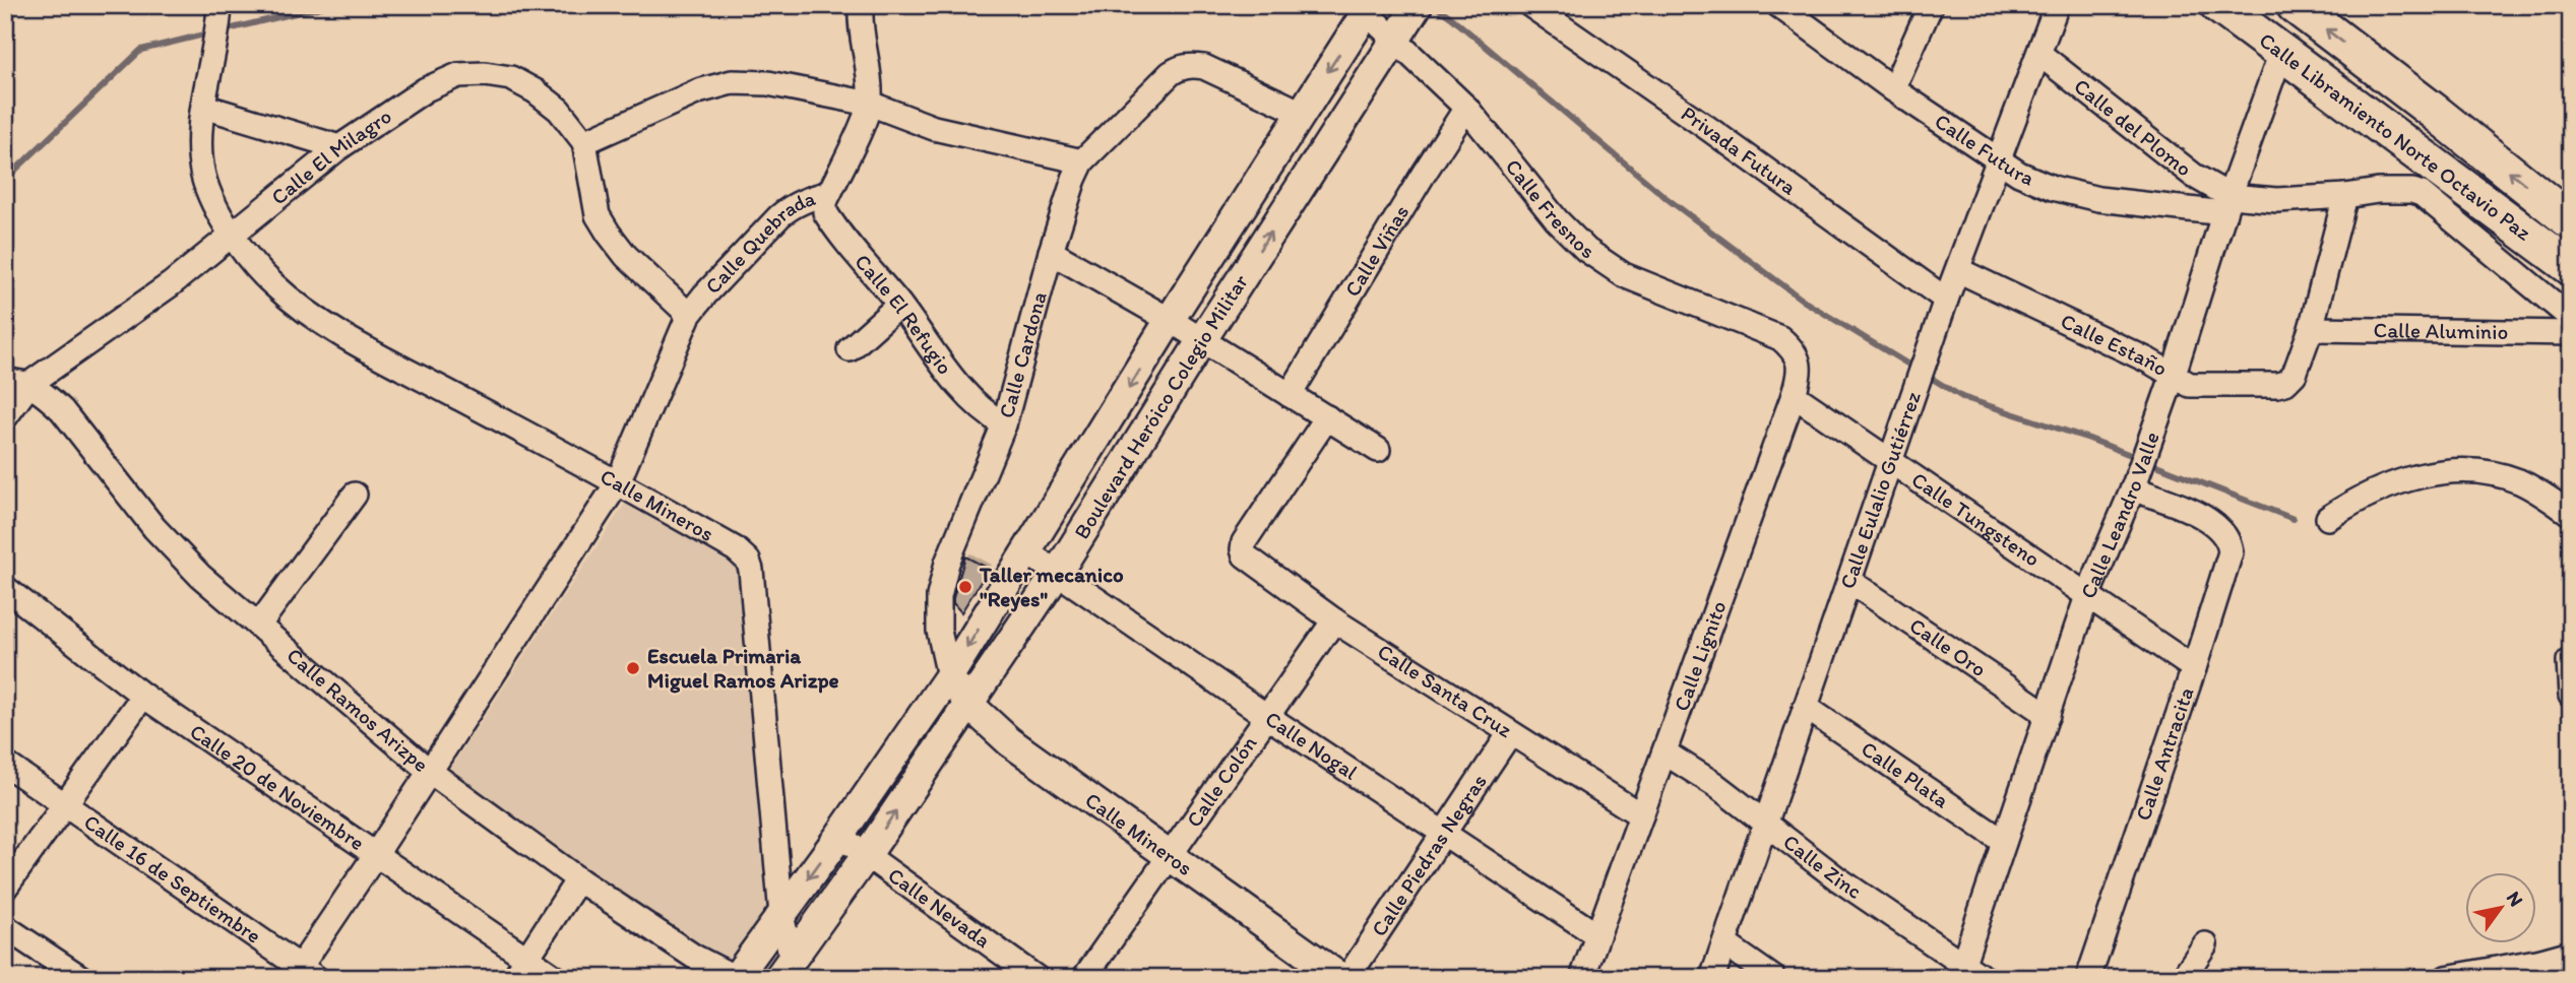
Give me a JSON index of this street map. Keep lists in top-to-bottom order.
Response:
{
  "streets": {
    "main road": ["Calle Libramiento Norte Octavio Paz"],
    "street": [
      "Calle del Plomo",
      "Calle Futura",
      "Privada Futura",
      "Calle El Milagro",
      "Calle Fresnos",
      "Calle Quebrada",
      "Calle Viñas",
      "Calle El Refugio",
      "Calle Aluminio",
      "Calle Estaño",
      "Calle Cardona",
      "Boulevard Heróico Colegio Militar",
      "Calle Eulalio Gutiérrez",
      "Calle Mineros",
      "Calle Leandro Valle",
      "Calle Tungsteno",
      "Calle Oro",
      "Calle Lignito",
      "Calle Santa Cruz",
      "Calle Ramos Arizpe",
      "Calle Nogal",
      "Calle Antracita",
      "Calle Plata",
      "Calle Colón",
      "Calle 20 de Noviembre",
      "Calle Piedras Negras",
      "Calle Zinc",
      "Calle 16 de Septiembre",
      "Calle Nevada"
    ]
  },
  "crossings": [
    ["Calle del Plomo", "Calle Futura"],
    ["Calle del Plomo", "Calle Eulalio Gutiérrez"],
    ["Calle del Plomo", "Calle Leandro Valle"],
    ["Calle Libramiento Norte Octavio Paz", "Calle Leandro Valle"],
    ["Calle Futura", "Calle Eulalio Gutiérrez"],
    ["Calle Futura", "Calle Leandro Valle"],
    ["Privada Futura", "Calle Eulalio Gutiérrez"],
    ["Calle El Milagro", "Calle Quebrada"],
    ["Calle El Milagro", "Calle Mineros"],
    ["Calle El Milagro", "Calle Ramos Arizpe"],
    ["Calle Fresnos", "Calle Viñas"],
    ["Calle Fresnos", "Boulevard Heróico Colegio Militar"],
    ["Calle Fresnos", "Calle Lignito"],
    ["Calle Quebrada", "Calle El Refugio"],
    ["Calle Quebrada", "Calle Mineros"],
    ["Calle Quebrada", "Calle Ramos Arizpe"],
    ["Calle Quebrada", "Calle 20 de Noviembre"],
    ["Calle Quebrada", "Calle 16 de Septiembre"],
    ["Calle El Refugio", "Calle Cardona"],
    ["Calle Aluminio", "Calle Estaño"],
    ["Calle Estaño", "Calle Eulalio Gutiérrez"],
    ["Calle Estaño", "Calle Leandro Valle"],
    ["Calle Cardona", "Boulevard Heróico Colegio Militar"],
    ["Calle Cardona", "Calle Mineros"],
    ["Boulevard Heróico Colegio Militar", "Calle Mineros"],
    ["Boulevard Heróico Colegio Militar", "Calle Ramos Arizpe"],
    ["Boulevard Heróico Colegio Militar", "Calle Nogal"],
    ["Boulevard Heróico Colegio Militar", "Calle Nevada"],
    ["Calle Eulalio Gutiérrez", "Calle Tungsteno"],
    ["Calle Eulalio Gutiérrez", "Calle Oro"],
    ["Calle Eulalio Gutiérrez", "Calle Plata"],
    ["Calle Eulalio Gutiérrez", "Calle Zinc"],
    ["Calle Mineros", "Calle Colón"],
    ["Calle Leandro Valle", "Calle Tungsteno"],
    ["Calle Leandro Valle", "Calle Oro"],
    ["Calle Leandro Valle", "Calle Antracita"],
    ["Calle Leandro Valle", "Calle Plata"],
    ["Calle Leandro Valle", "Calle Zinc"],
    ["Calle Tungsteno", "Calle Lignito"],
    ["Calle Tungsteno", "Calle Antracita"],
    ["Calle Lignito", "Calle Santa Cruz"],
    ["Calle Lignito", "Calle Nogal"],
    ["Calle Lignito", "Calle Zinc"],
    ["Calle Santa Cruz", "Calle Colón"],
    ["Calle Santa Cruz", "Calle Piedras Negras"],
    ["Calle Nogal", "Calle Colón"],
    ["Calle Nogal", "Calle Piedras Negras"]
  ],
  "places": ["Taller mecanico \"Reyes\"", "Escuela Primaria Miguel Ramos Arizpe"],
  "north": "top right"
}
